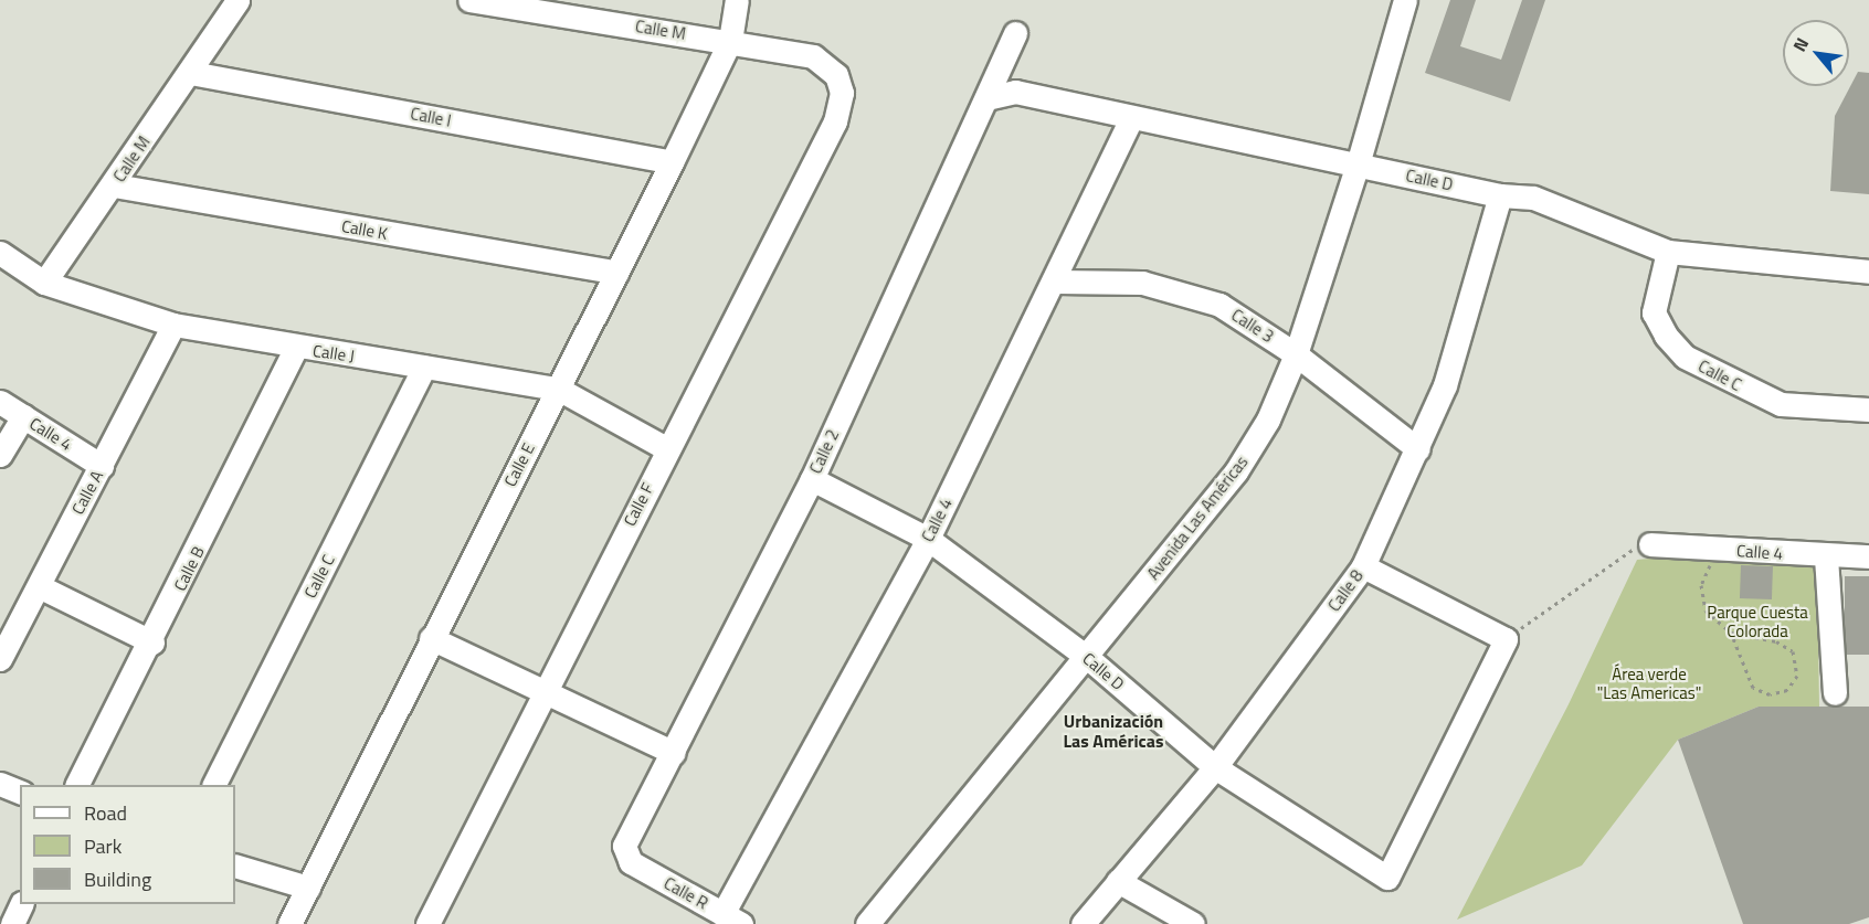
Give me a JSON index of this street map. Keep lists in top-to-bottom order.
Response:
{
  "streets": {
    "street": [
      "Calle M",
      "Calle I",
      "Calle D",
      "Calle K",
      "Calle 3",
      "Calle J",
      "Calle C",
      "Calle 4",
      "Calle 2",
      "Calle E",
      "Calle A",
      "Calle F",
      "Avenida Las Américas",
      "Calle B",
      "Calle 8",
      "Calle R"
    ]
  },
  "crossings": [
    ["Calle M", "Calle I"],
    ["Calle M", "Calle K"],
    ["Calle M", "Calle J"],
    ["Calle M", "Calle E"],
    ["Calle M", "Calle F"],
    ["Calle I", "Calle E"],
    ["Calle D", "Calle C"],
    ["Calle D", "Calle 4"],
    ["Calle D", "Calle 2"],
    ["Calle D", "Avenida Las Américas"],
    ["Calle D", "Calle 8"],
    ["Calle K", "Calle E"],
    ["Calle 3", "Calle 4"],
    ["Calle 3", "Avenida Las Américas"],
    ["Calle 3", "Calle 8"],
    ["Calle J", "Calle C"],
    ["Calle J", "Calle E"],
    ["Calle J", "Calle A"],
    ["Calle J", "Calle F"],
    ["Calle J", "Calle B"],
    ["Calle 4", "Calle A"],
    ["Calle 4", "Calle R"],
    ["Calle 2", "Calle R"]
  ],
  "districts": ["Urbanización Las Américas"],
  "parks": ["Parque Cuesta Colorada", "Área verde \"Las Americas\""],
  "legend": ["Road", "Park", "Building"],
  "north": "top left"
}
